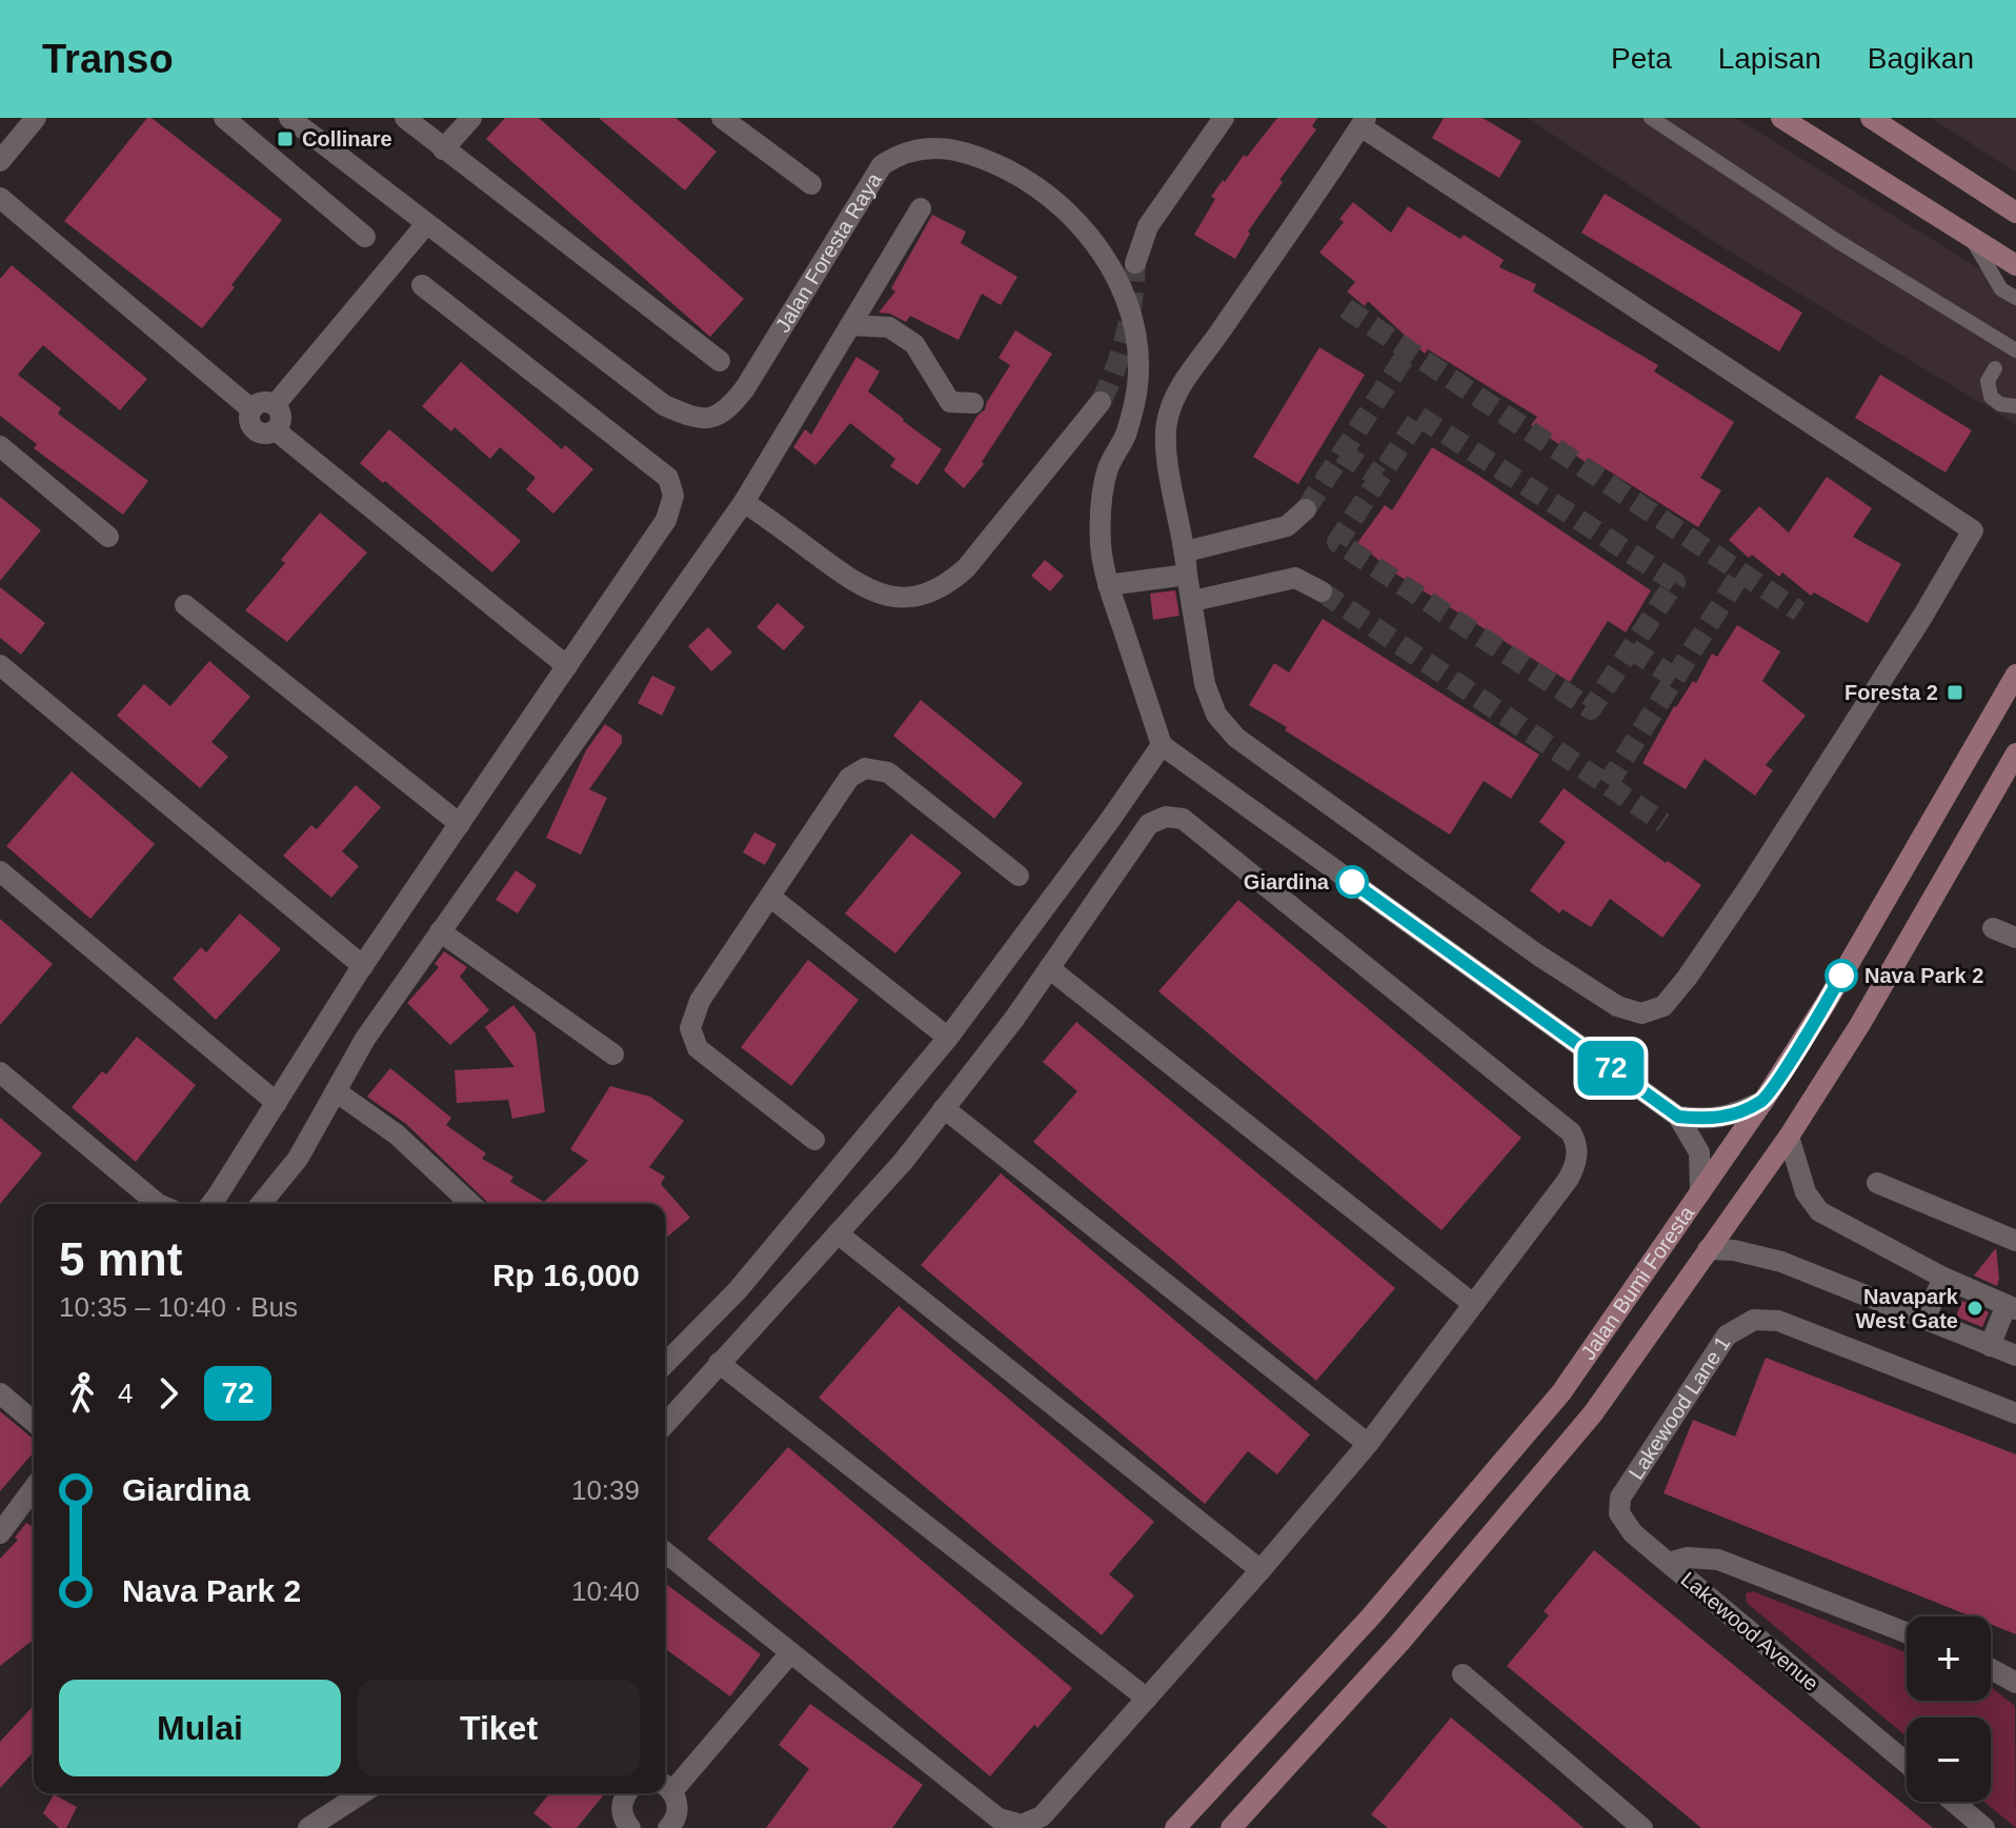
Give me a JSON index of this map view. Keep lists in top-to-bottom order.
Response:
{
  "streets": {
    "main road": ["Jalan Bumi Foresta"],
    "street": ["Jalan Foresta Raya", "Lakewood Lane 1", "Lakewood Avenue"]
  },
  "crossings": [
    ["Lakewood Lane 1", "Lakewood Avenue"]
  ],
  "places": {
    "transit": ["Collinare", "Foresta 2"],
    "other": ["Giardina", "Nava Park 2", "Navapark West Gate"]
  },
  "lines": ["bus line 72"],
  "page": {
    "header": "Transo",
    "nav": ["Peta", "Lapisan", "Bagikan"],
    "on_map": "72",
    "heading": ["5 mnt", "10:35 – 10:40 · Bus", "Rp 16,000"],
    "legs": ["4", "72"],
    "list": [
      {
        "name": "Giardina",
        "value": "10:39"
      },
      {
        "name": "Nava Park 2",
        "value": "10:40"
      }
    ],
    "map_buttons": ["+", "−"],
    "buttons": ["Mulai", "Tiket"]
  }
}
